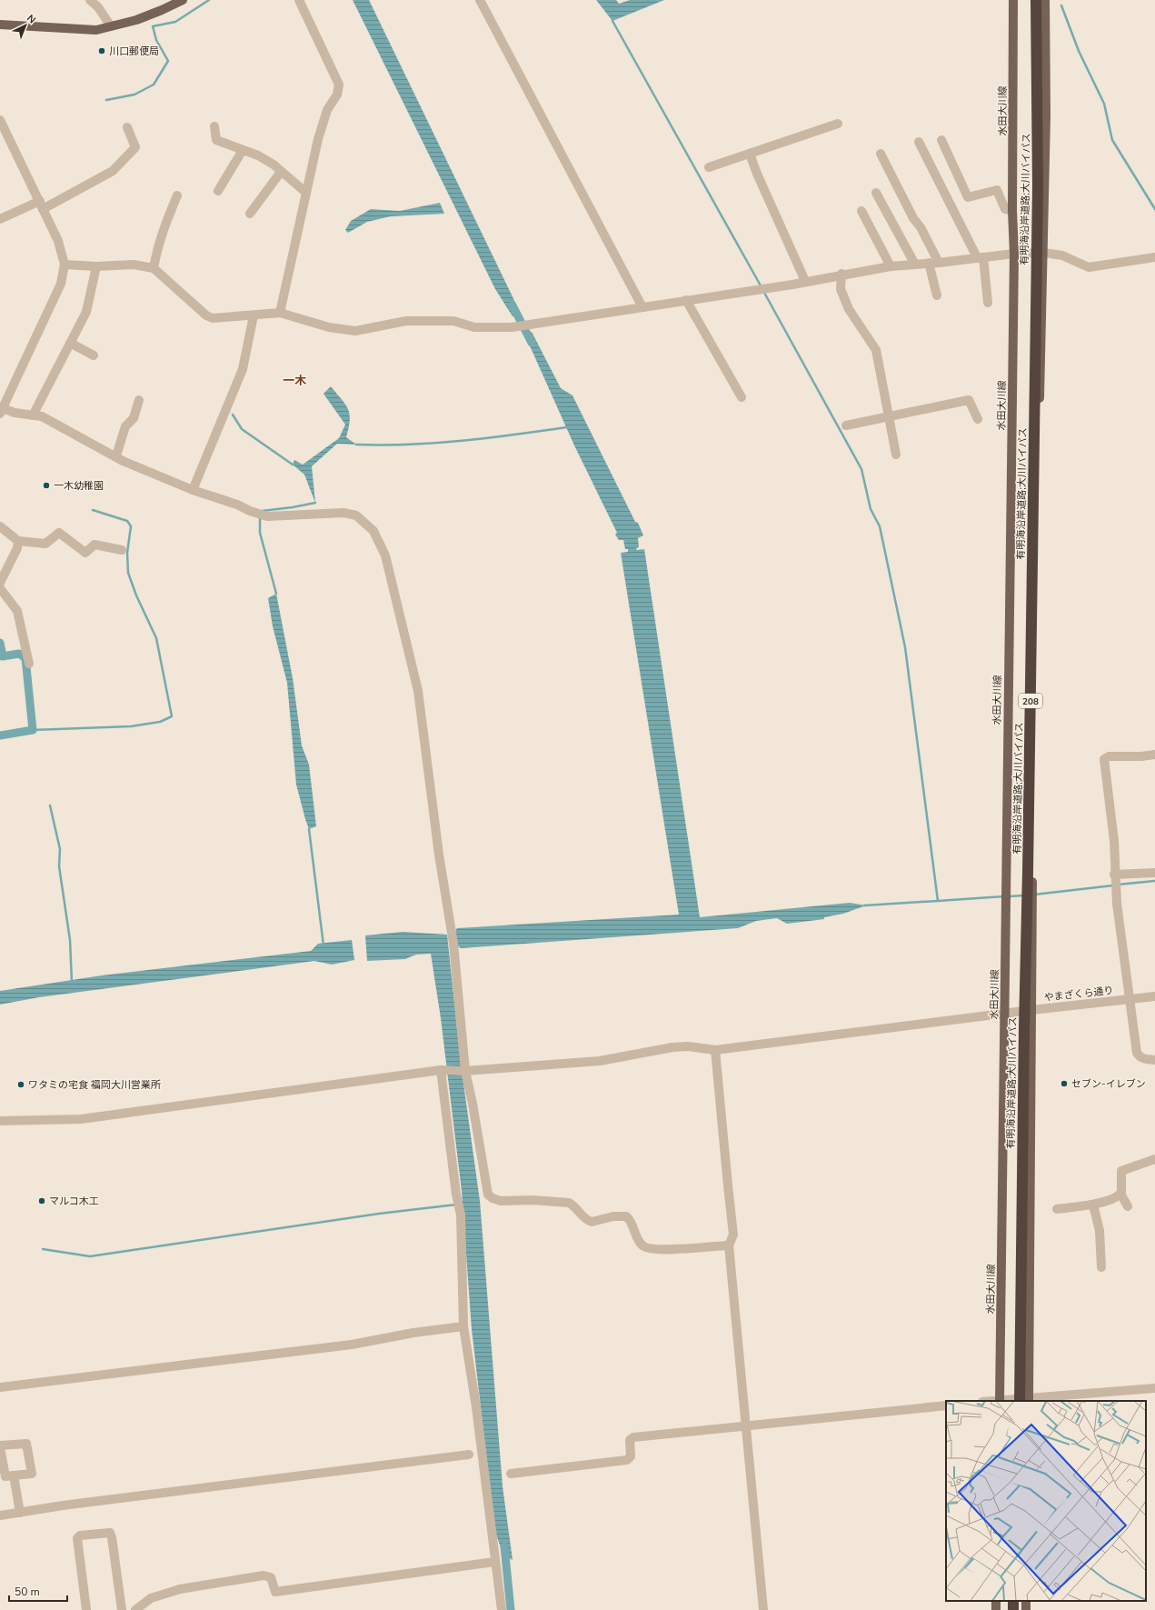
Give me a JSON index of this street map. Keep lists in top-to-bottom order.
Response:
{
  "streets": {
    "highway": ["有明海沿岸道路;大川バイパス", "208"],
    "main road": ["水田大川線"],
    "street": ["やまざくら通り"]
  },
  "crossings": [
    ["水田大川線", "やまざくら通り"]
  ],
  "districts": ["一木"],
  "places": [
    "川口郵便局",
    "一木幼稚園",
    "セブン-イレブン",
    "ワタミの宅食 福岡大川営業所",
    "マルコ木工"
  ],
  "scale_bar": "50 m",
  "north": "top right"
}
